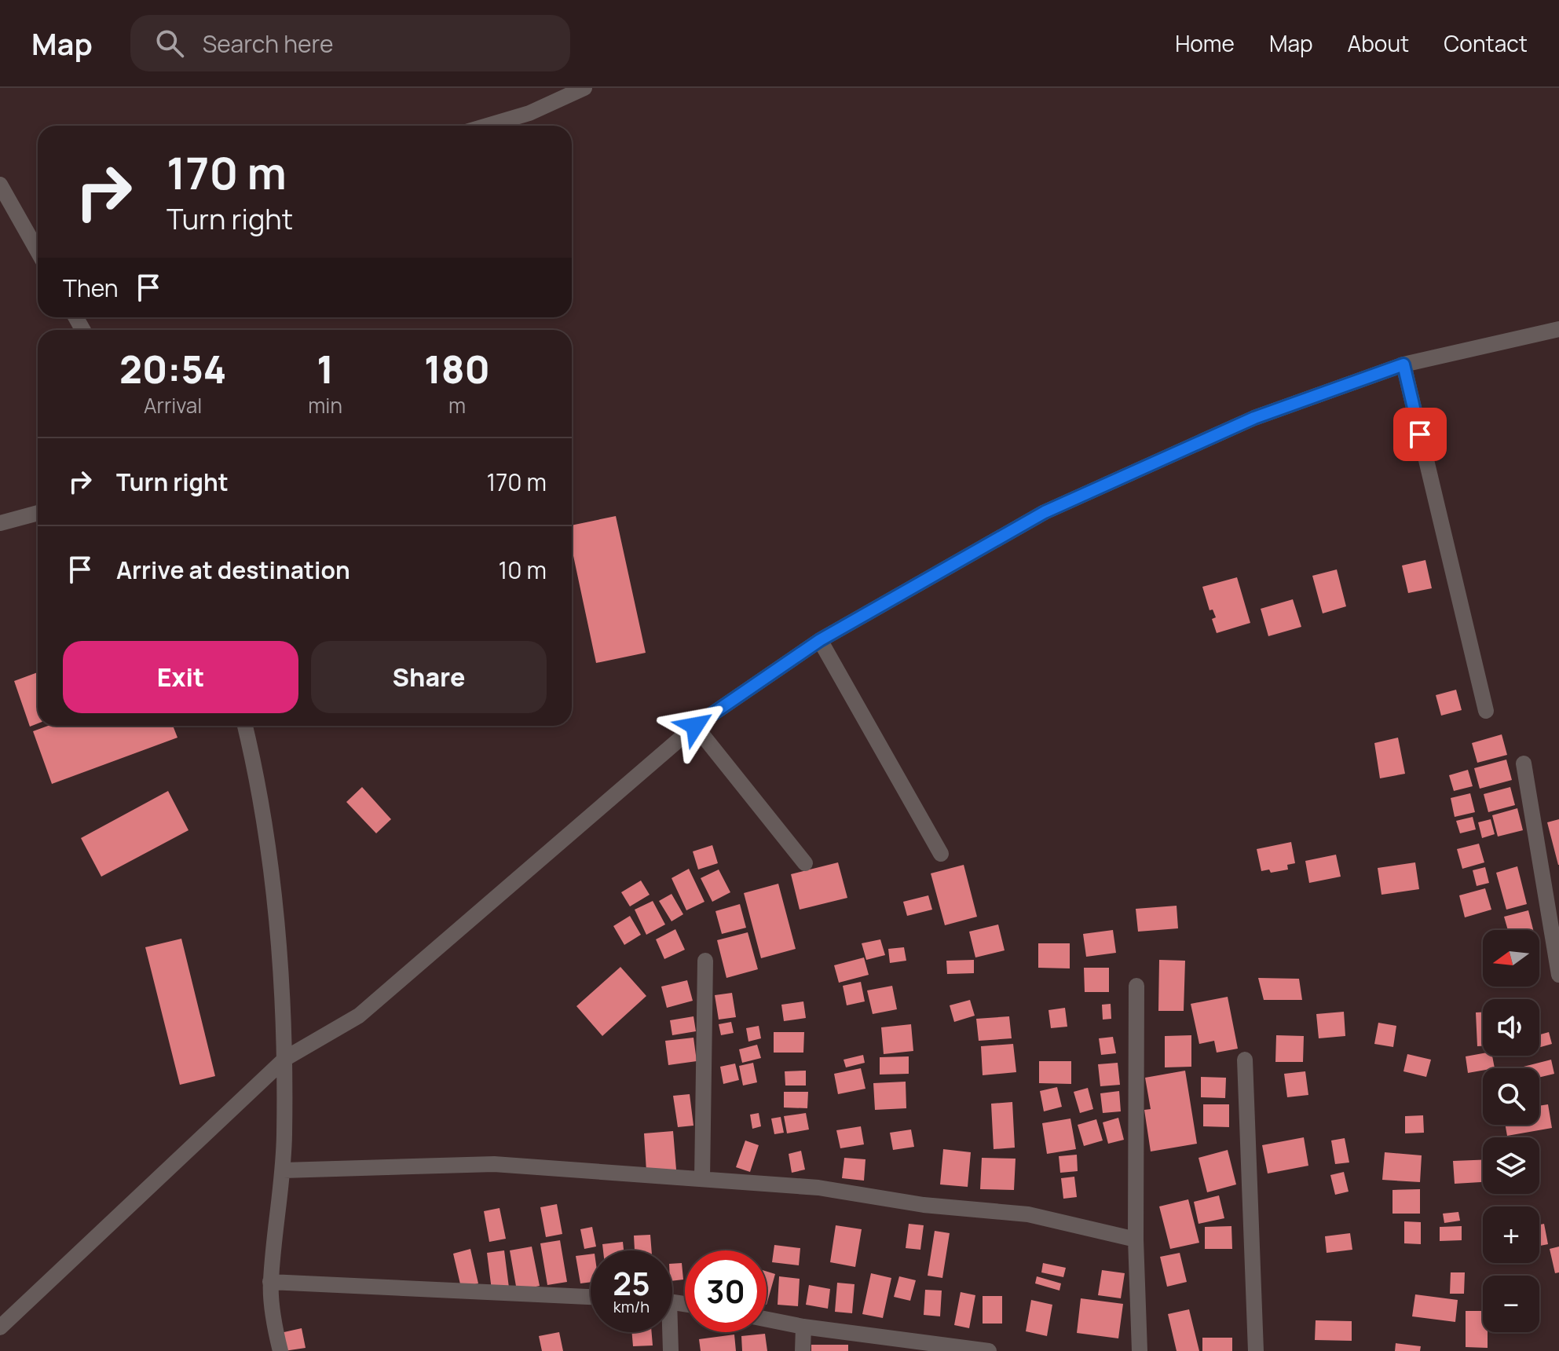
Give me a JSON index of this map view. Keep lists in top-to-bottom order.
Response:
{
  "north": "left",
  "page": {
    "header": "Map",
    "search": "Search here",
    "nav": [
      "Home",
      "Map",
      "About",
      "Contact"
    ],
    "turn": ["170 m", "Turn right"],
    "then": "Then",
    "eta": [
      "20:54",
      "Arrival",
      "1",
      "min",
      "180",
      "m"
    ],
    "list": [
      {
        "name": "Turn right",
        "value": "170 m"
      },
      {
        "name": "Arrive at destination",
        "value": "10 m"
      }
    ],
    "buttons": ["Exit", "Share"],
    "map_buttons": ["+", "−"],
    "speed": "25 km/h",
    "limit": "30"
  }
}
